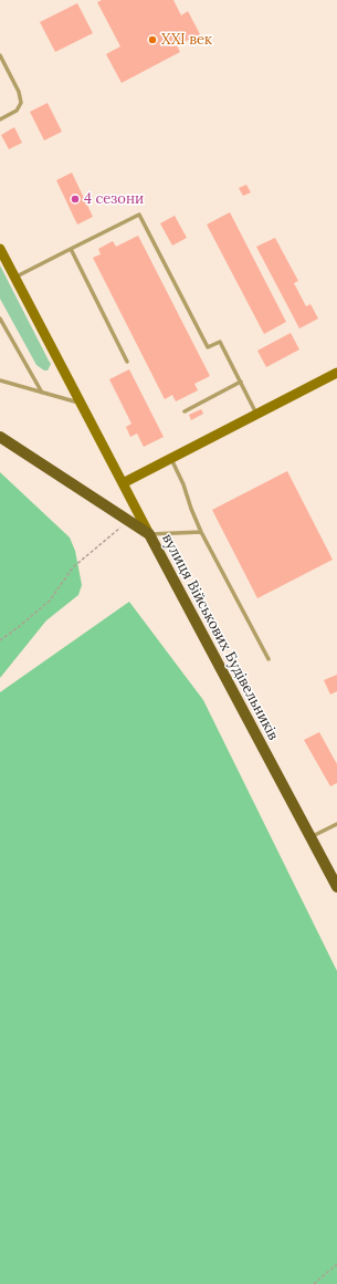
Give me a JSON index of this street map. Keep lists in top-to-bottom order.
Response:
{
  "streets": {
    "main road": ["вулиця Військових Будівельників"]
  },
  "places": ["XXI век", "4 сезони"]
}
